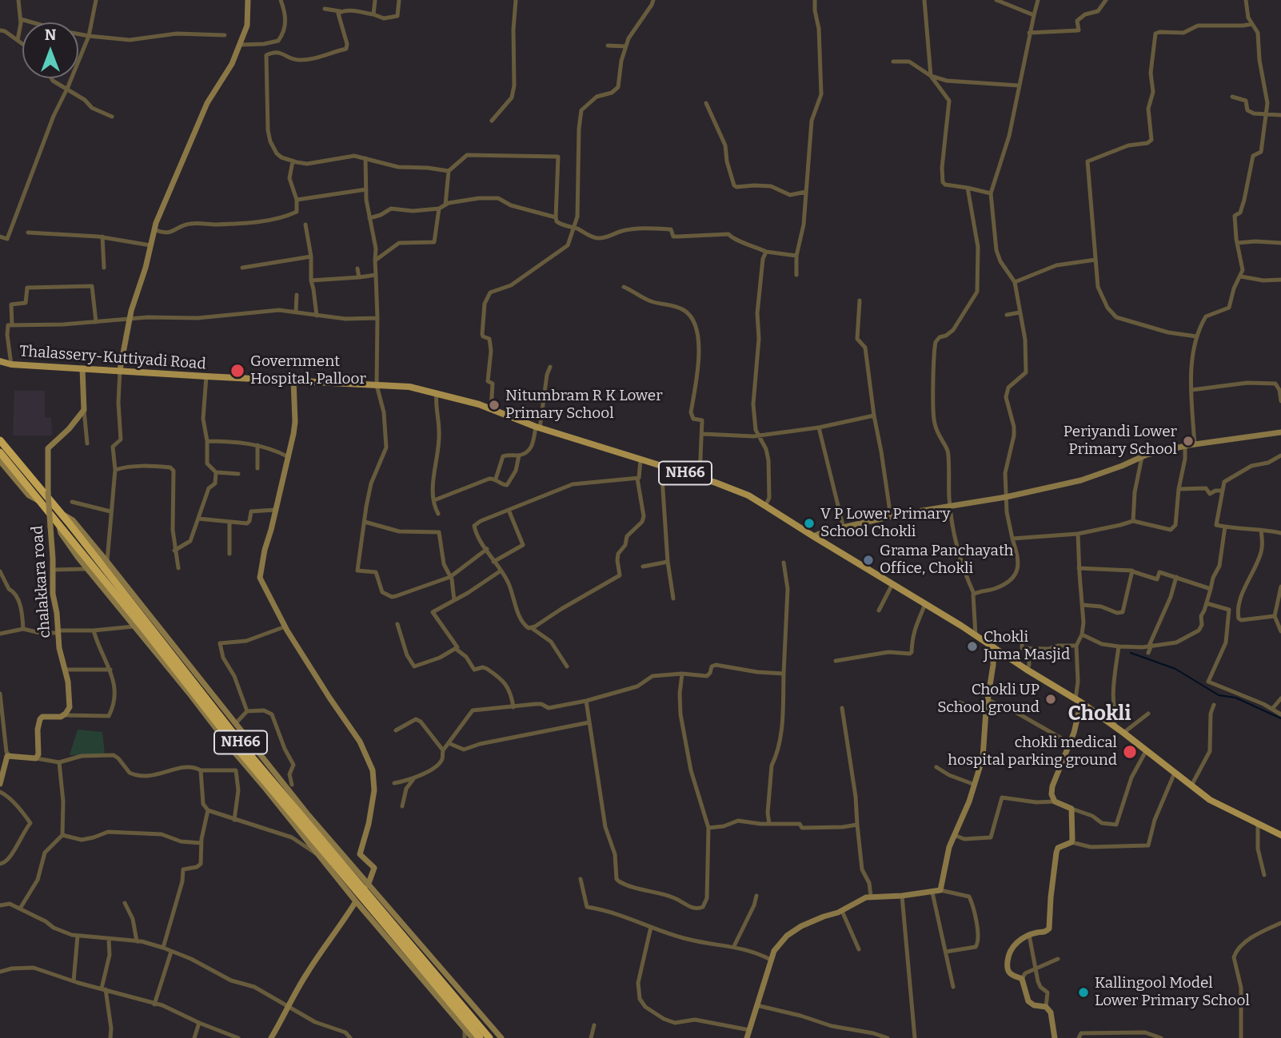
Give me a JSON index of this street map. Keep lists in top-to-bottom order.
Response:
{
  "streets": {
    "highway": ["NH66"],
    "main road": ["Thalassery-Kuttiyadi Road", "chalakkara road"]
  },
  "districts": ["Chokli"],
  "places": [
    "Government Hospital, Palloor",
    "Nitumbram R K Lower Primary School",
    "Periyandi Lower Primary School",
    "V P Lower Primary School Chokli",
    "Grama Panchayath Office, Chokli",
    "Chokli Juma Masjid",
    "Chokli UP School ground",
    "chokli medical hospital parking ground",
    "Kallingool Model Lower Primary School"
  ],
  "north": "top"
}
